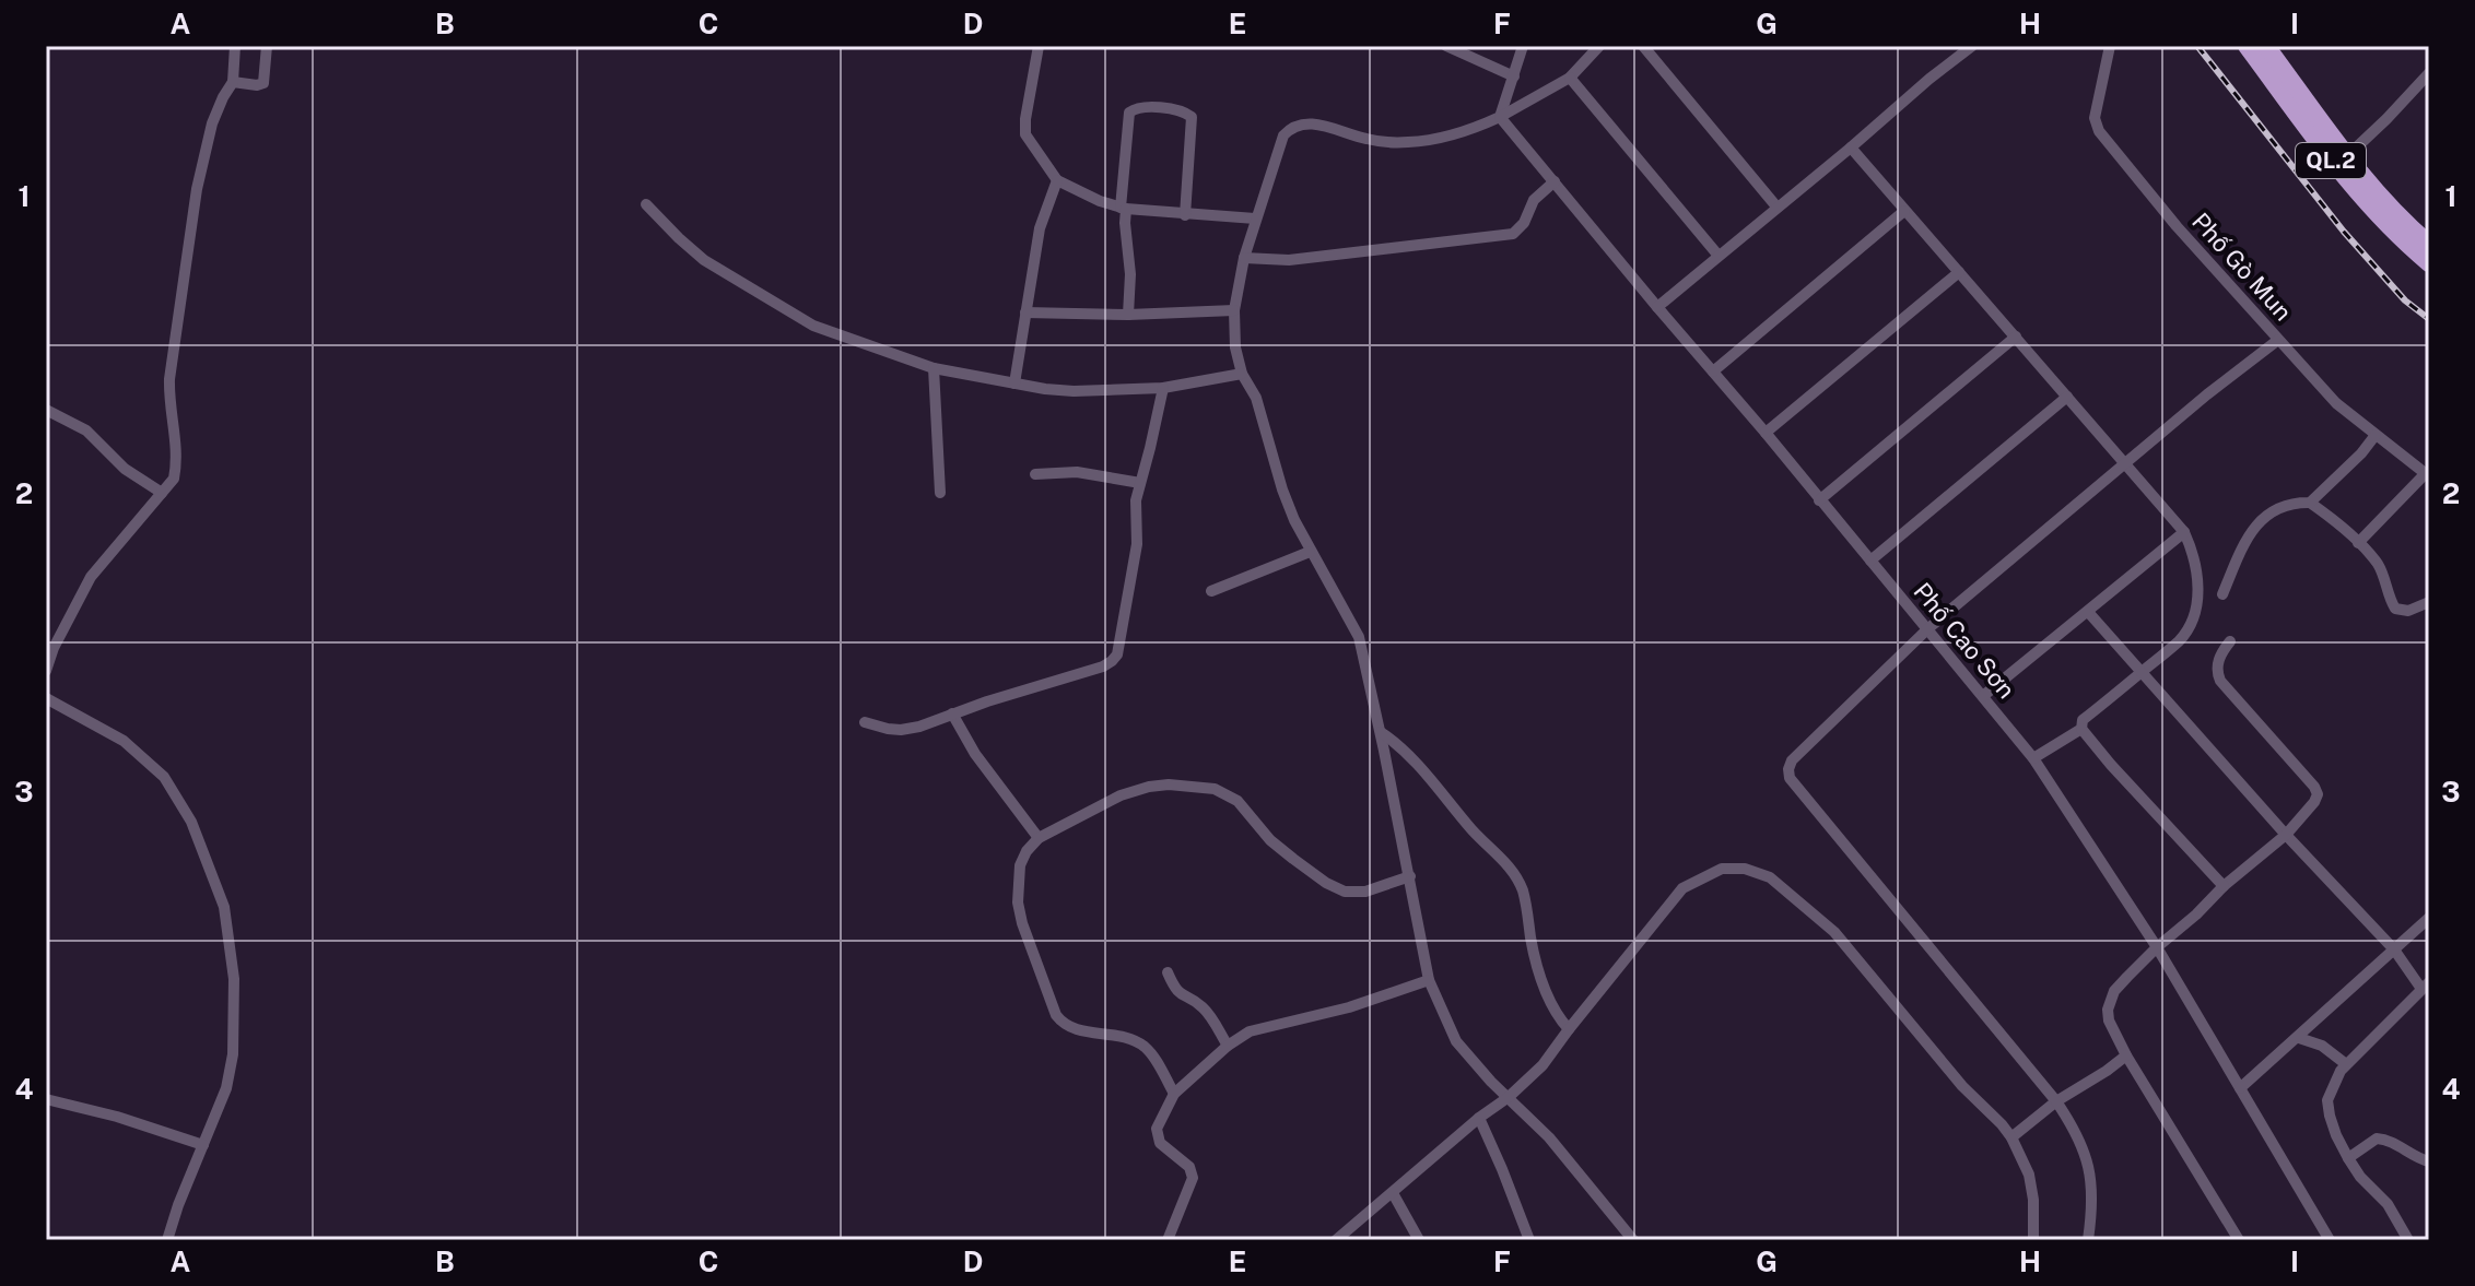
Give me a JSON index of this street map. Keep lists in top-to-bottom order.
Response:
{
  "streets": {
    "highway": ["QL.2"],
    "street": ["Phố Gò Mun", "Phố Cao Sơn"]
  },
  "grid": {
    "columns": [
      "A",
      "B",
      "C",
      "D",
      "E",
      "F",
      "G",
      "H",
      "I"
    ],
    "rows": [
      "1",
      "2",
      "3",
      "4"
    ]
  }
}
